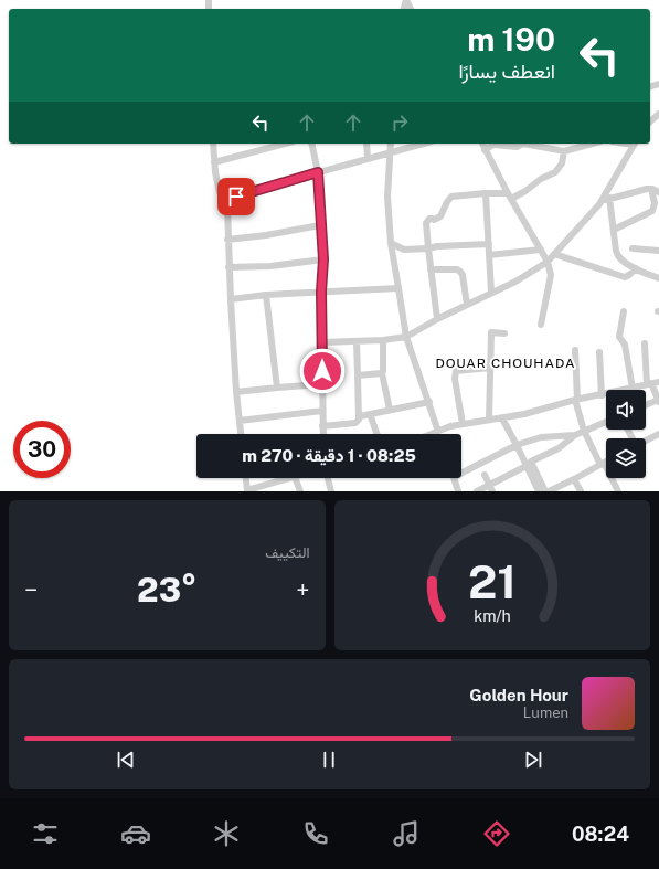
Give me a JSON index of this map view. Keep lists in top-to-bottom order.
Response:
{
  "districts": ["DOUAR CHOUHADA"],
  "page": {
    "turn": ["190 m", "انعطف يسارًا"],
    "limit": "30",
    "trip": "08:25 · 1 دقيقة · 270 m",
    "tile": "التكييف",
    "heat": ["−", "23°", "+"],
    "song": ["Golden Hour", "Lumen"],
    "tabs": "08:24",
    "gauge": ["21", "km/h"]
  }
}
